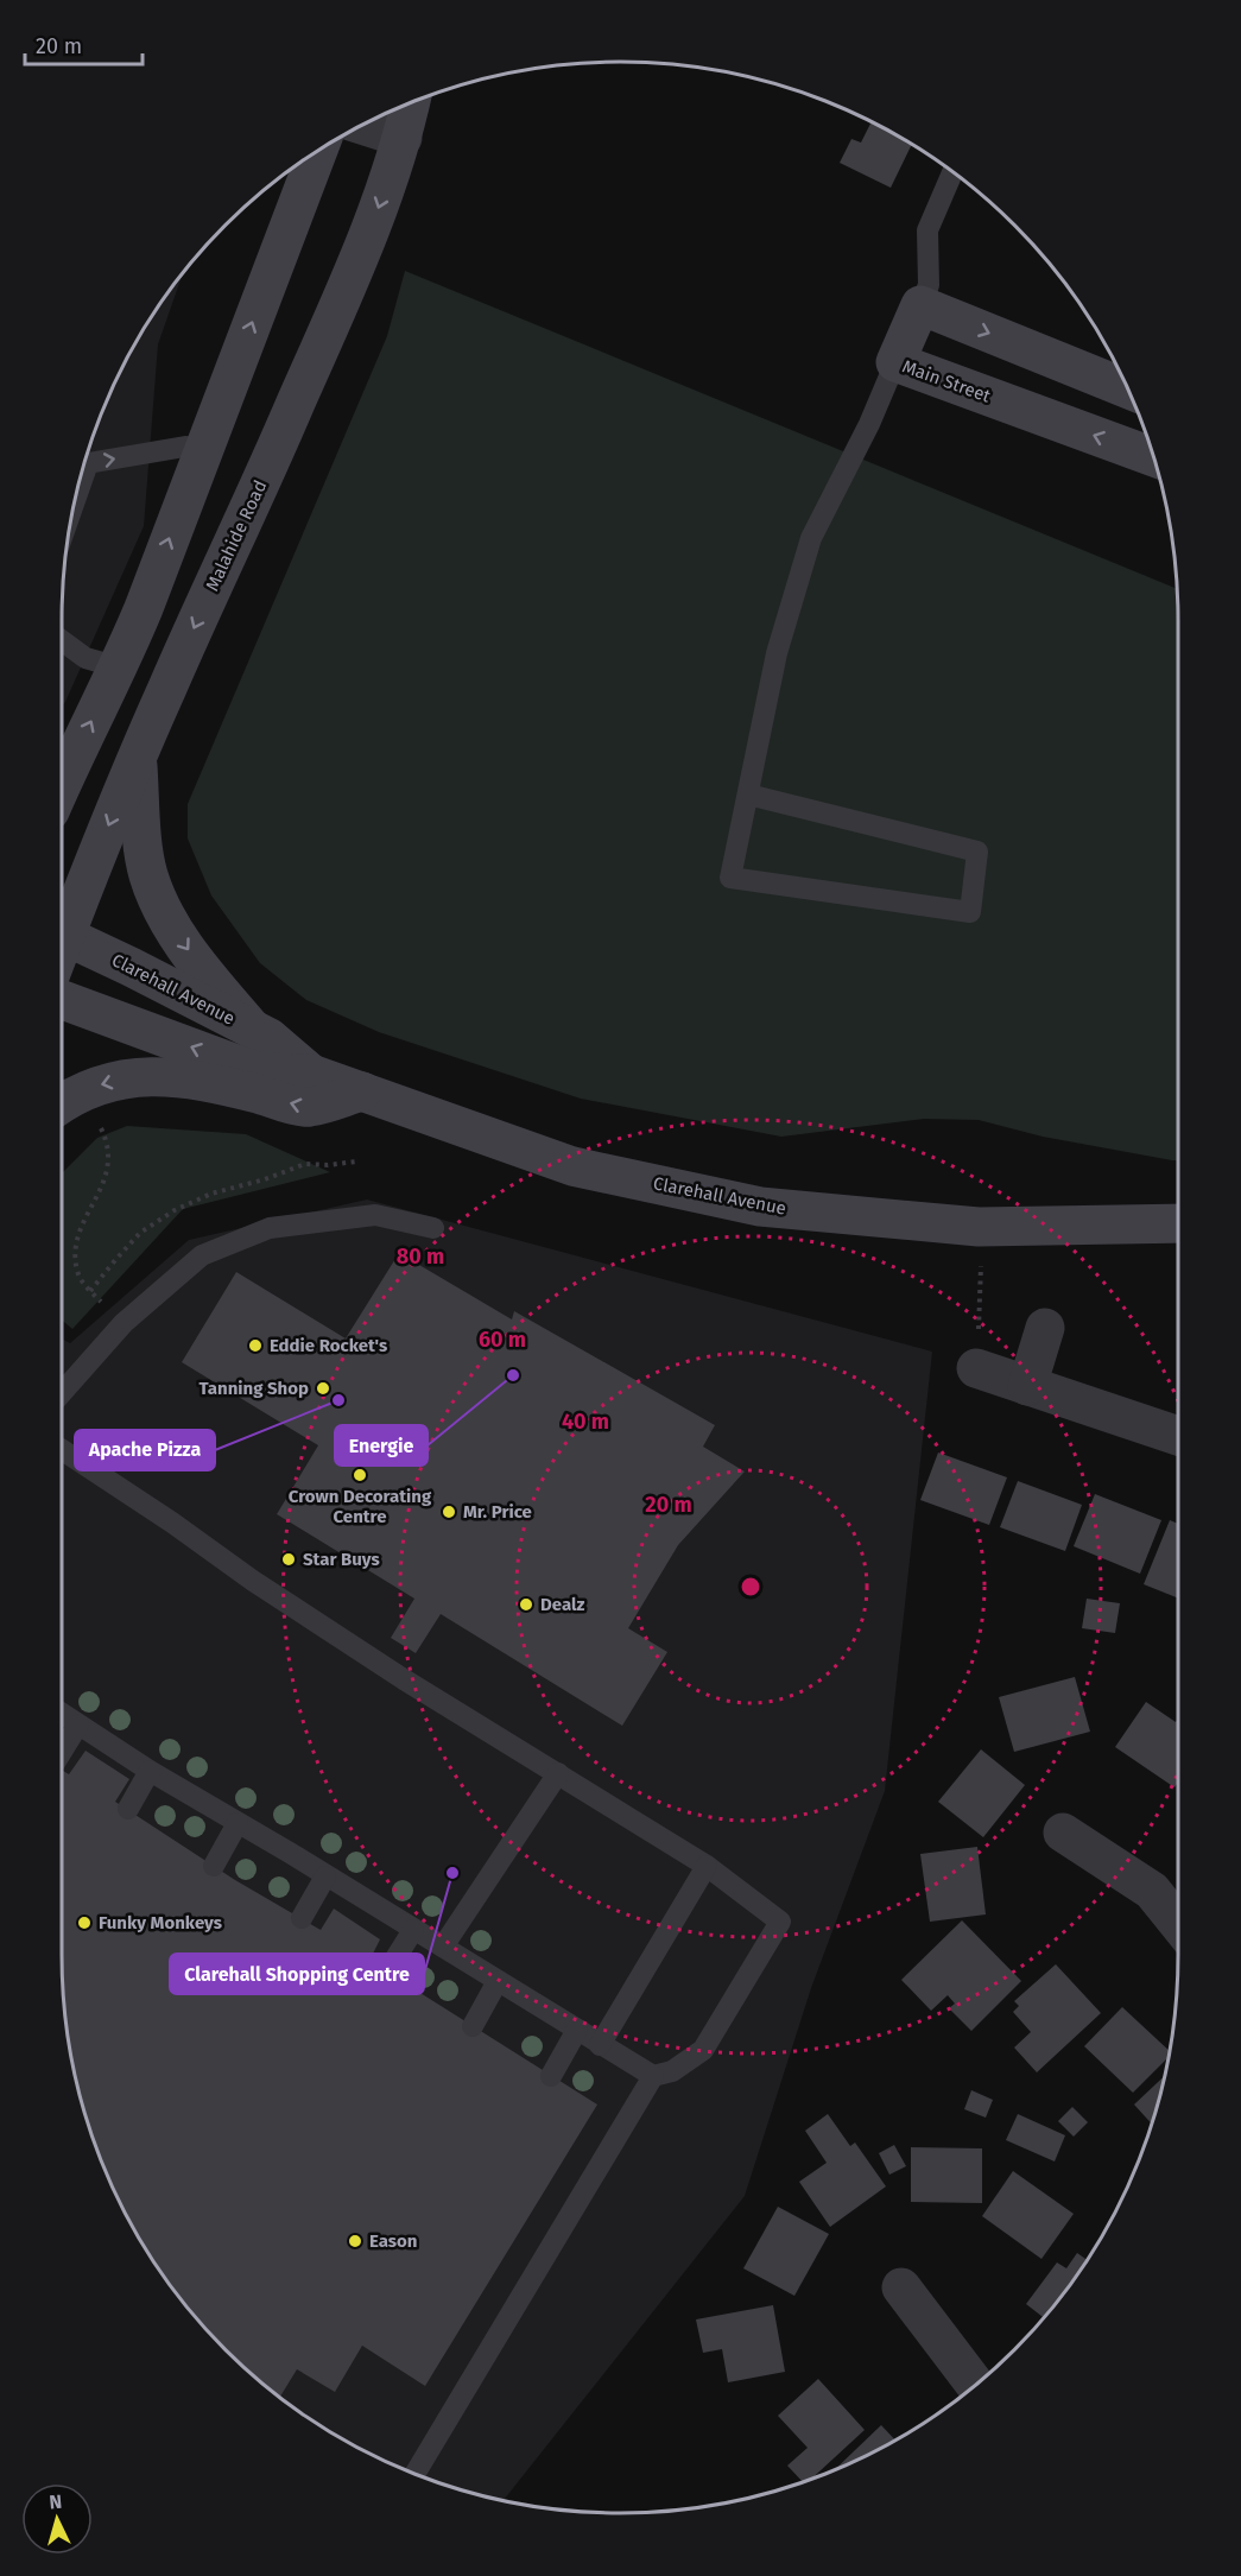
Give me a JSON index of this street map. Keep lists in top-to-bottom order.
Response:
{
  "streets": {
    "main road": ["Main Street", "Malahide Road", "Clarehall Avenue"]
  },
  "places": [
    "Eddie Rocket's",
    "Energie",
    "Tanning Shop",
    "Apache Pizza",
    "Crown Decorating Centre",
    "Mr. Price",
    "Star Buys",
    "Dealz",
    "Clarehall Shopping Centre",
    "Funky Monkeys",
    "Eason"
  ],
  "scale_bar": "20 m",
  "north": "top",
  "rings": [
    "80 m",
    "60 m",
    "40 m",
    "20 m"
  ]
}
